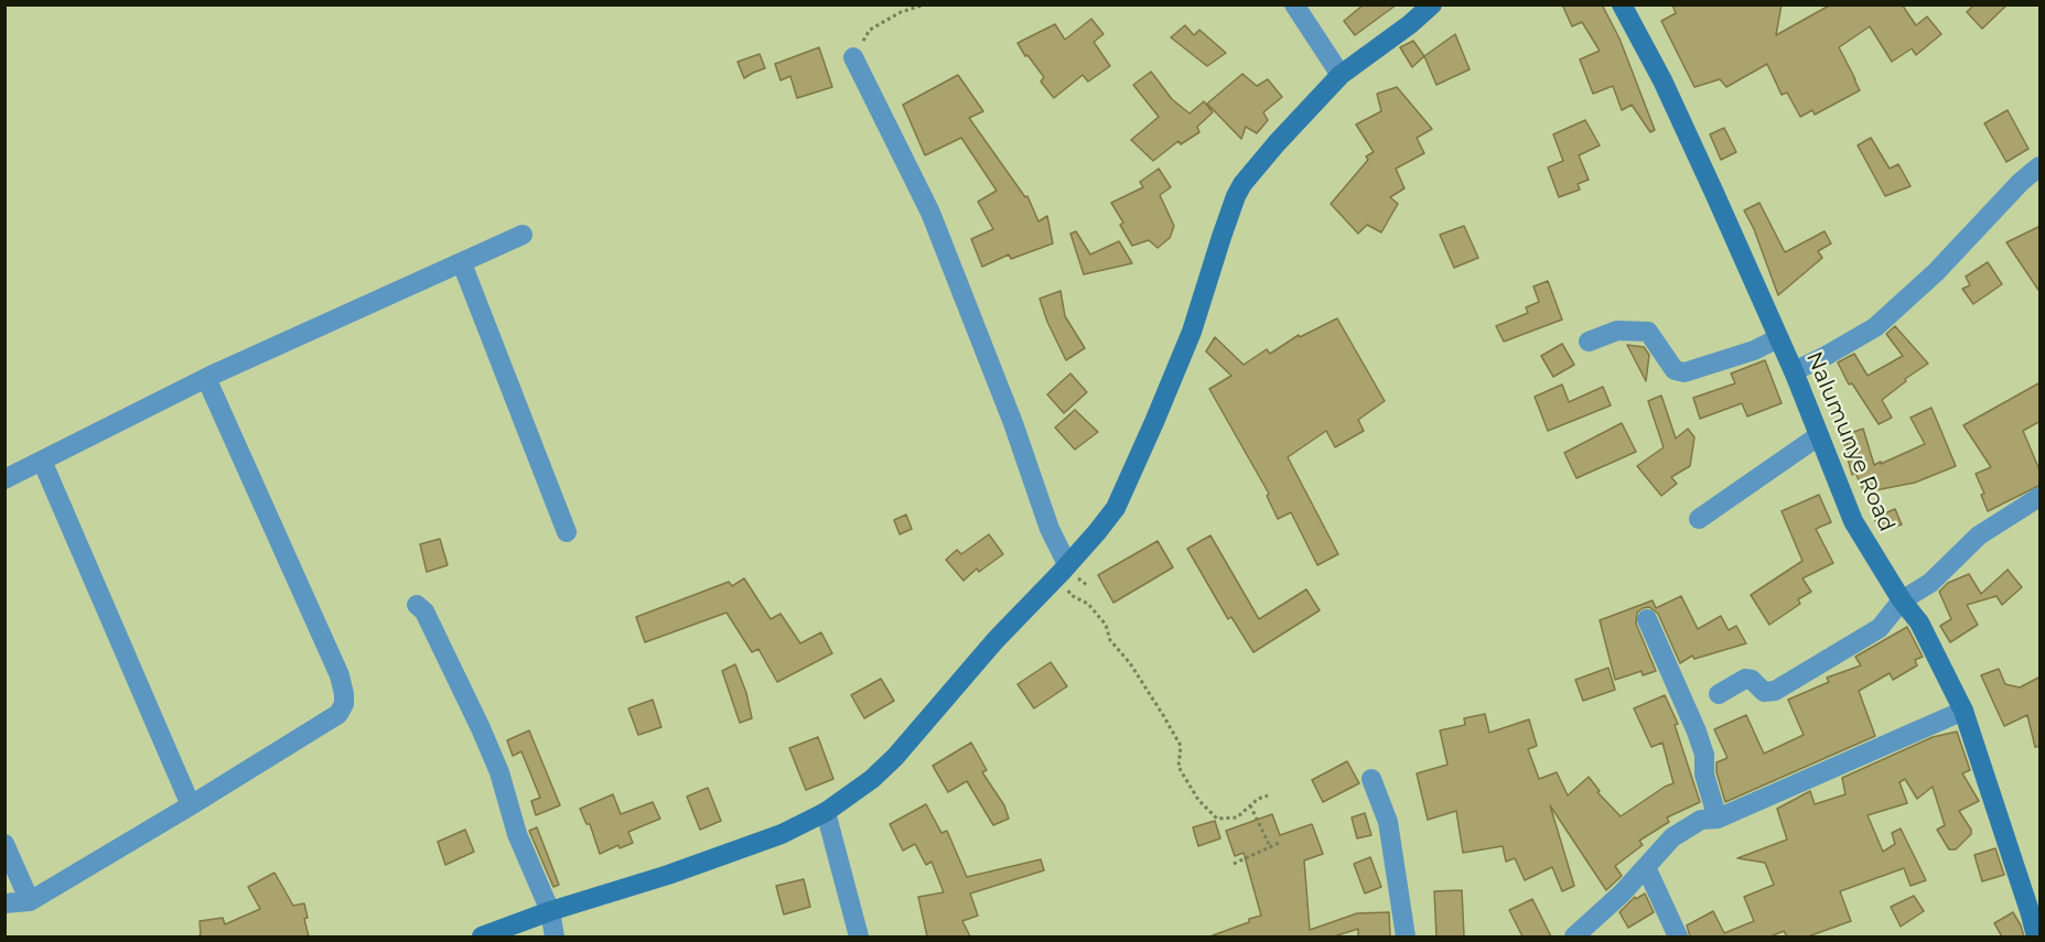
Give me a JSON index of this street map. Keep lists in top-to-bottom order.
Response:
{
  "streets": {
    "street": ["Nalumunye Road"]
  }
}
